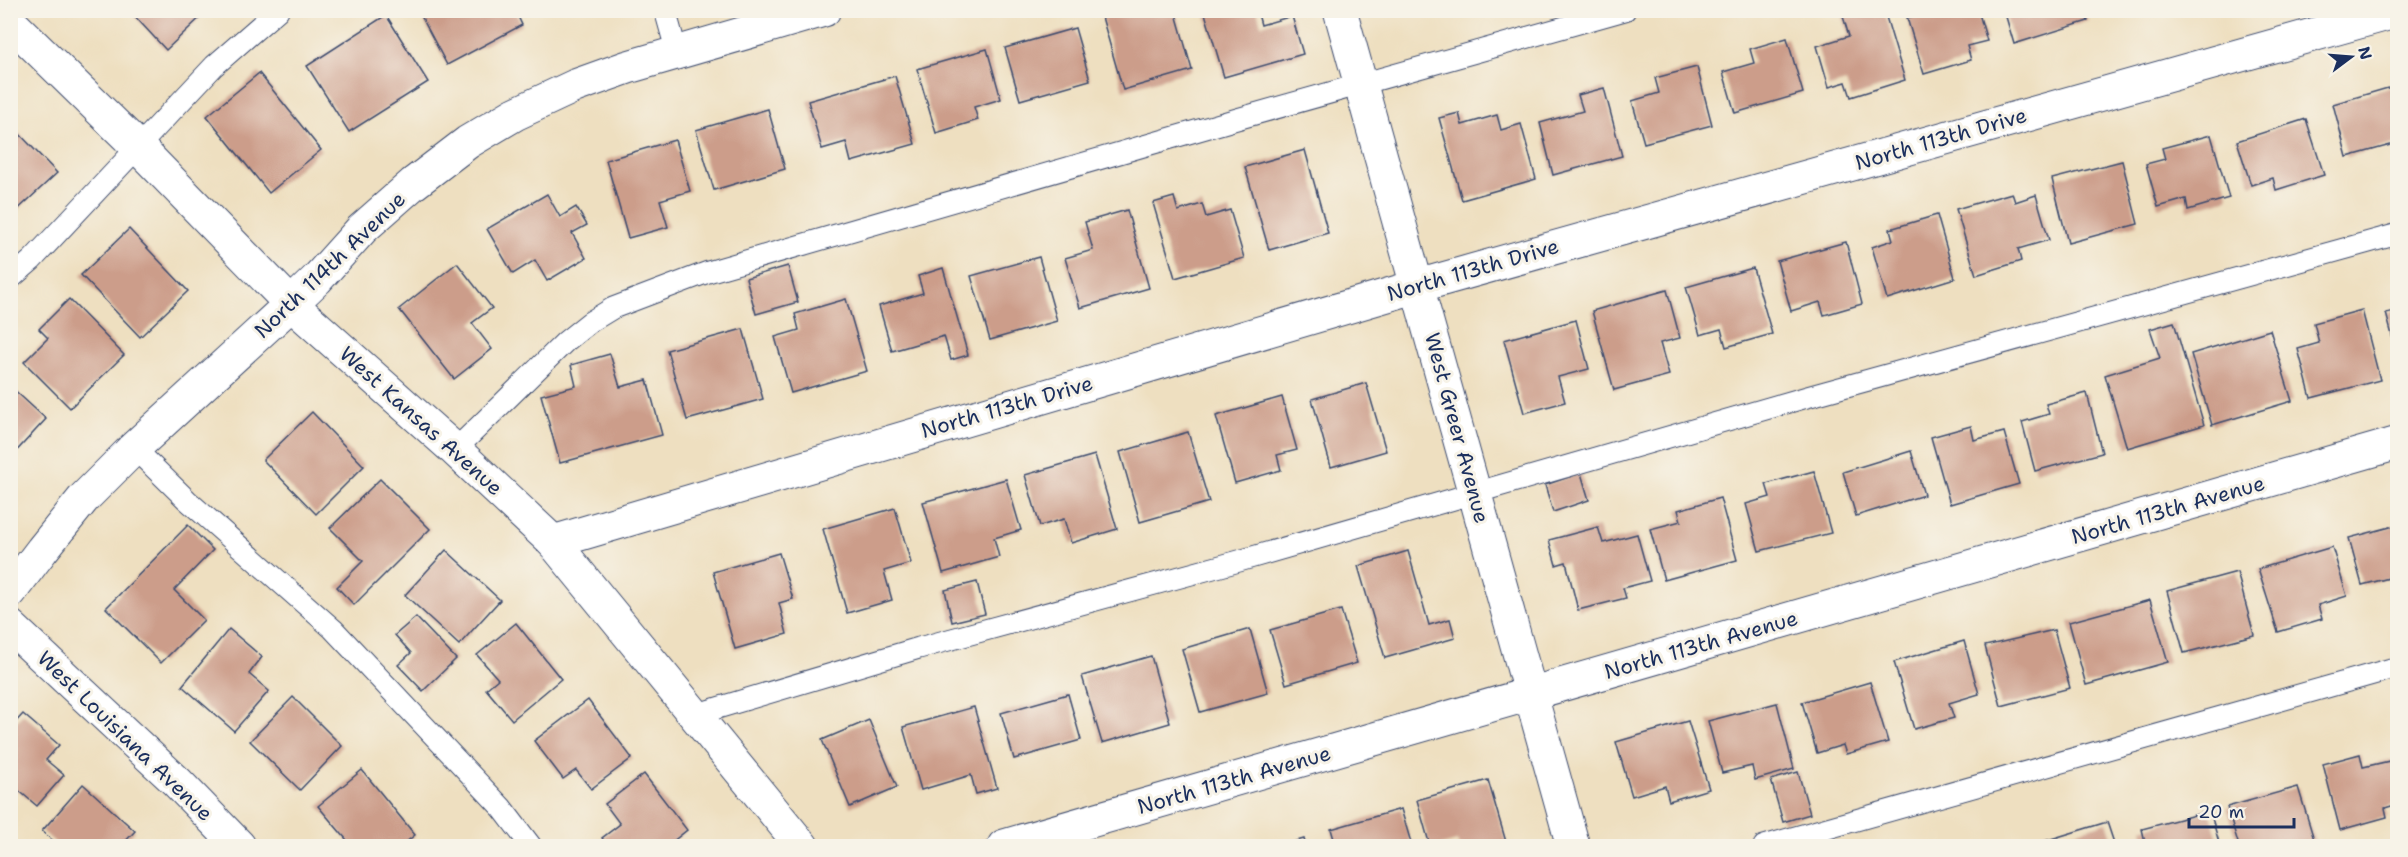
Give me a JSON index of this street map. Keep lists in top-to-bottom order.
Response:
{
  "streets": {
    "street": [
      "North 113th Drive",
      "North 114th Avenue",
      "West Kansas Avenue",
      "West Greer Avenue",
      "North 113th Avenue",
      "West Louisiana Avenue"
    ]
  },
  "crossings": [
    ["North 113th Drive", "West Kansas Avenue"],
    ["North 113th Drive", "West Greer Avenue"],
    ["North 114th Avenue", "West Kansas Avenue"],
    ["West Greer Avenue", "North 113th Avenue"]
  ],
  "scale_bar": "20 m",
  "north": "right"
}
